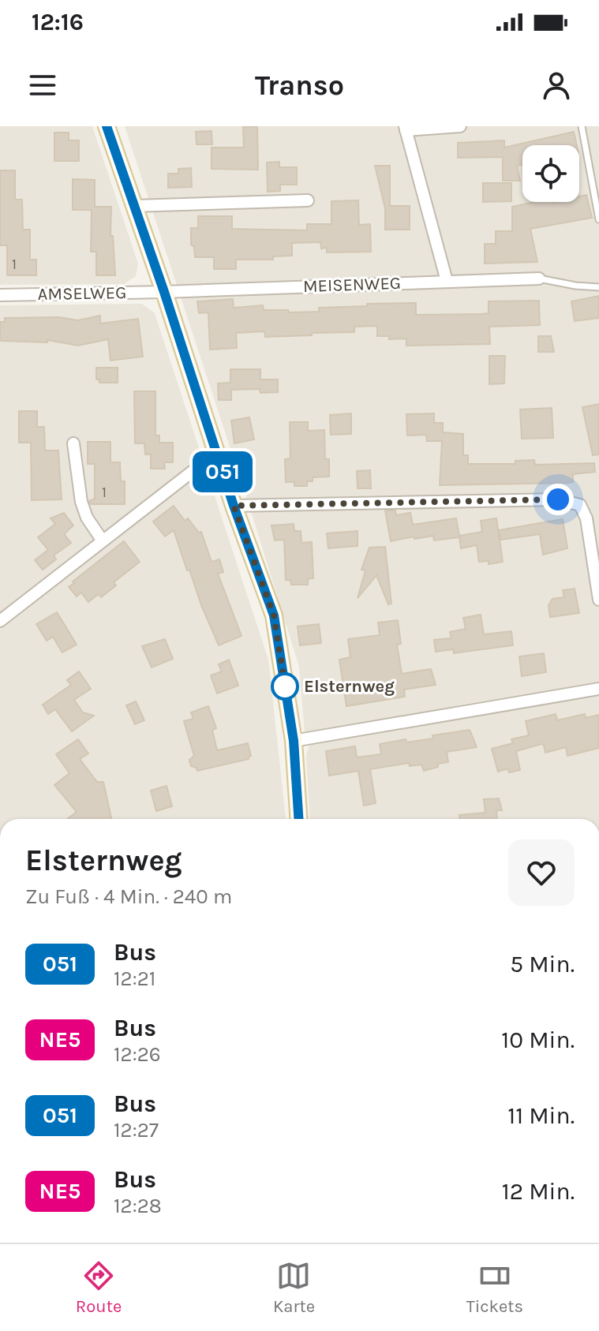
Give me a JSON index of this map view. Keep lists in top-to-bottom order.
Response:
{
  "streets": {
    "street": ["MEISENWEG", "AMSELWEG"]
  },
  "crossings": [
    ["MEISENWEG", "AMSELWEG"]
  ],
  "places": ["Elsternweg"],
  "lines": ["bus line 051"],
  "house_numbers": ["1", "1"],
  "page": {
    "status": "12:16",
    "header": "Transo",
    "on_map": "051",
    "heading": ["Elsternweg", "Zu Fuß · 4 Min. · 240 m"],
    "list": [
      {
        "mark": "051",
        "name": "Bus",
        "note": "12:21",
        "value": "5 Min."
      },
      {
        "mark": "NE5",
        "name": "Bus",
        "note": "12:26",
        "value": "10 Min."
      },
      {
        "mark": "051",
        "name": "Bus",
        "note": "12:27",
        "value": "11 Min."
      },
      {
        "mark": "NE5",
        "name": "Bus",
        "note": "12:28",
        "value": "12 Min."
      }
    ],
    "tabs": ["Route", "Karte", "Tickets"]
  }
}
